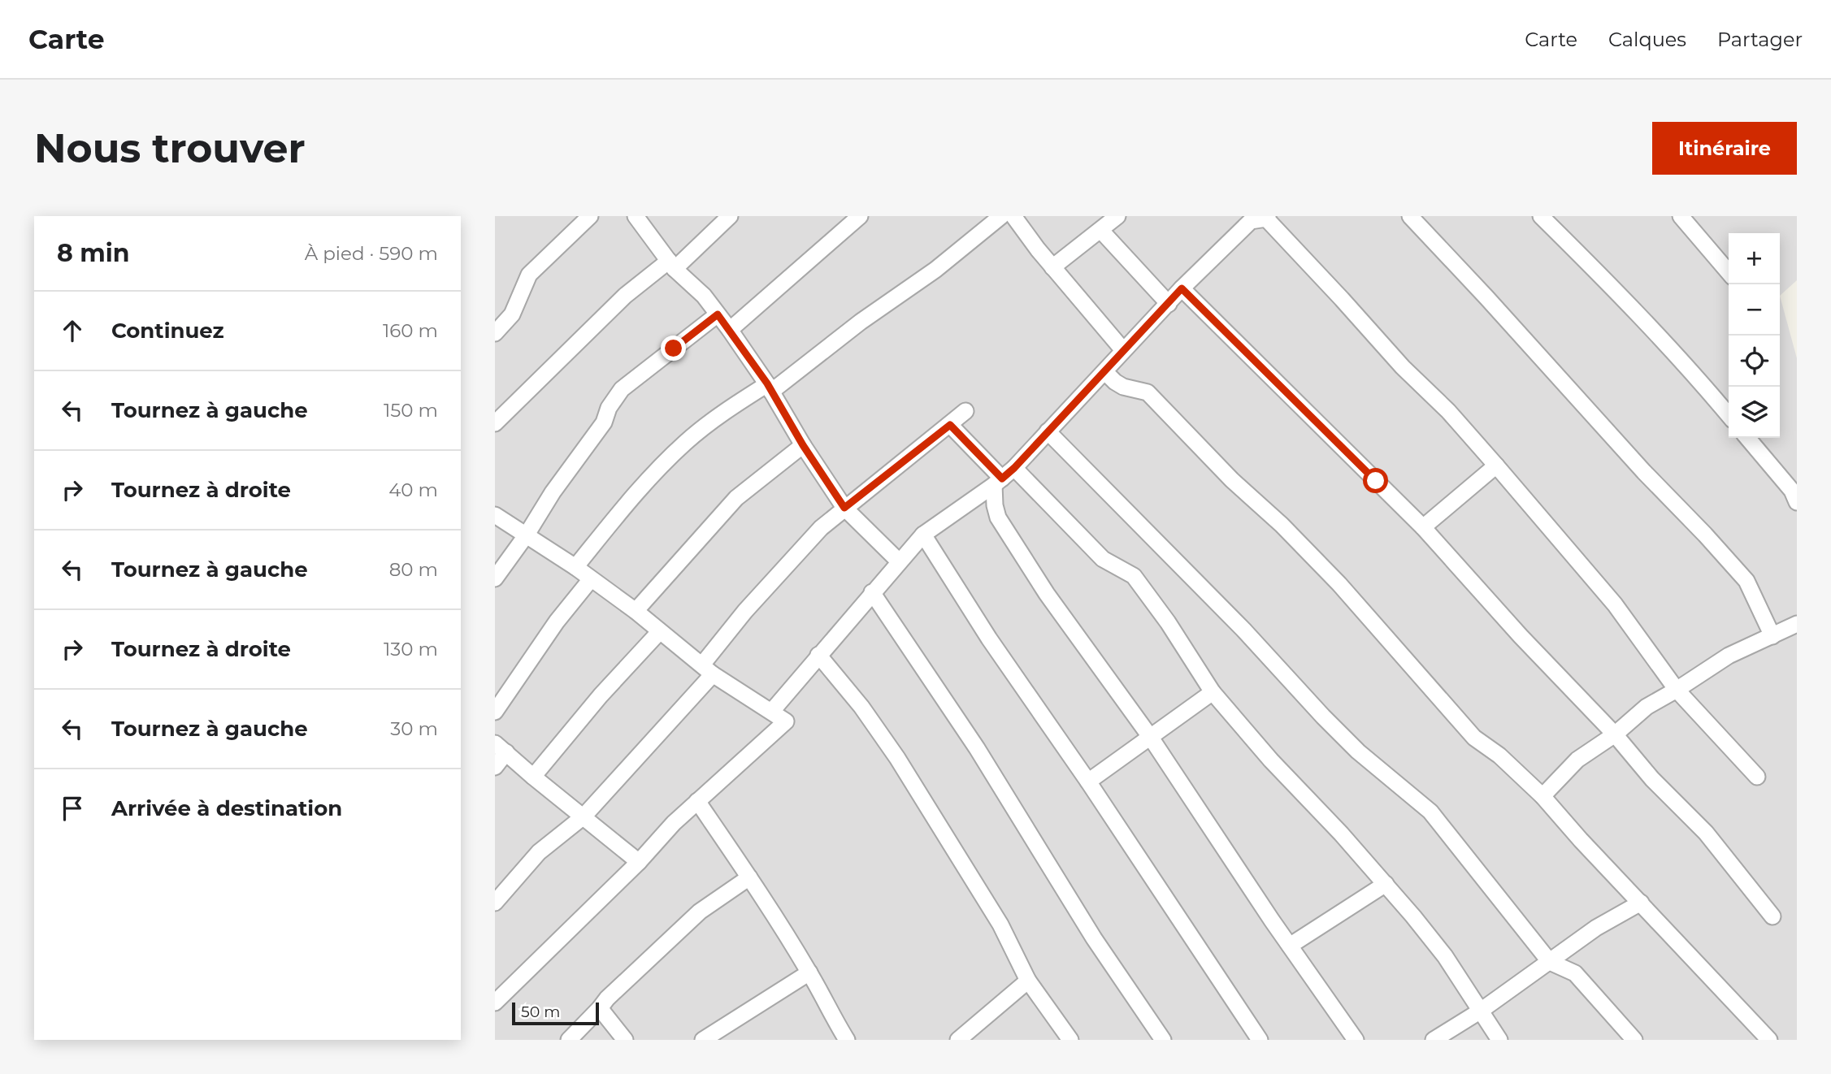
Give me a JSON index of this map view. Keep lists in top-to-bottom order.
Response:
{
  "scale_bar": "50 m",
  "page": {
    "header": "Carte",
    "nav": ["Carte", "Calques", "Partager"],
    "buttons": "Itinéraire",
    "title": "Nous trouver",
    "heading": ["8 min", "À pied · 590 m"],
    "map_buttons": ["+", "−"],
    "list": [
      ["Continuez", "160 m"],
      ["Tournez à gauche", "150 m"],
      ["Tournez à droite", "40 m"],
      ["Tournez à gauche", "80 m"],
      ["Tournez à droite", "130 m"],
      ["Tournez à gauche", "30 m"],
      "Arrivée à destination"
    ],
    "scale": "50 m"
  }
}
